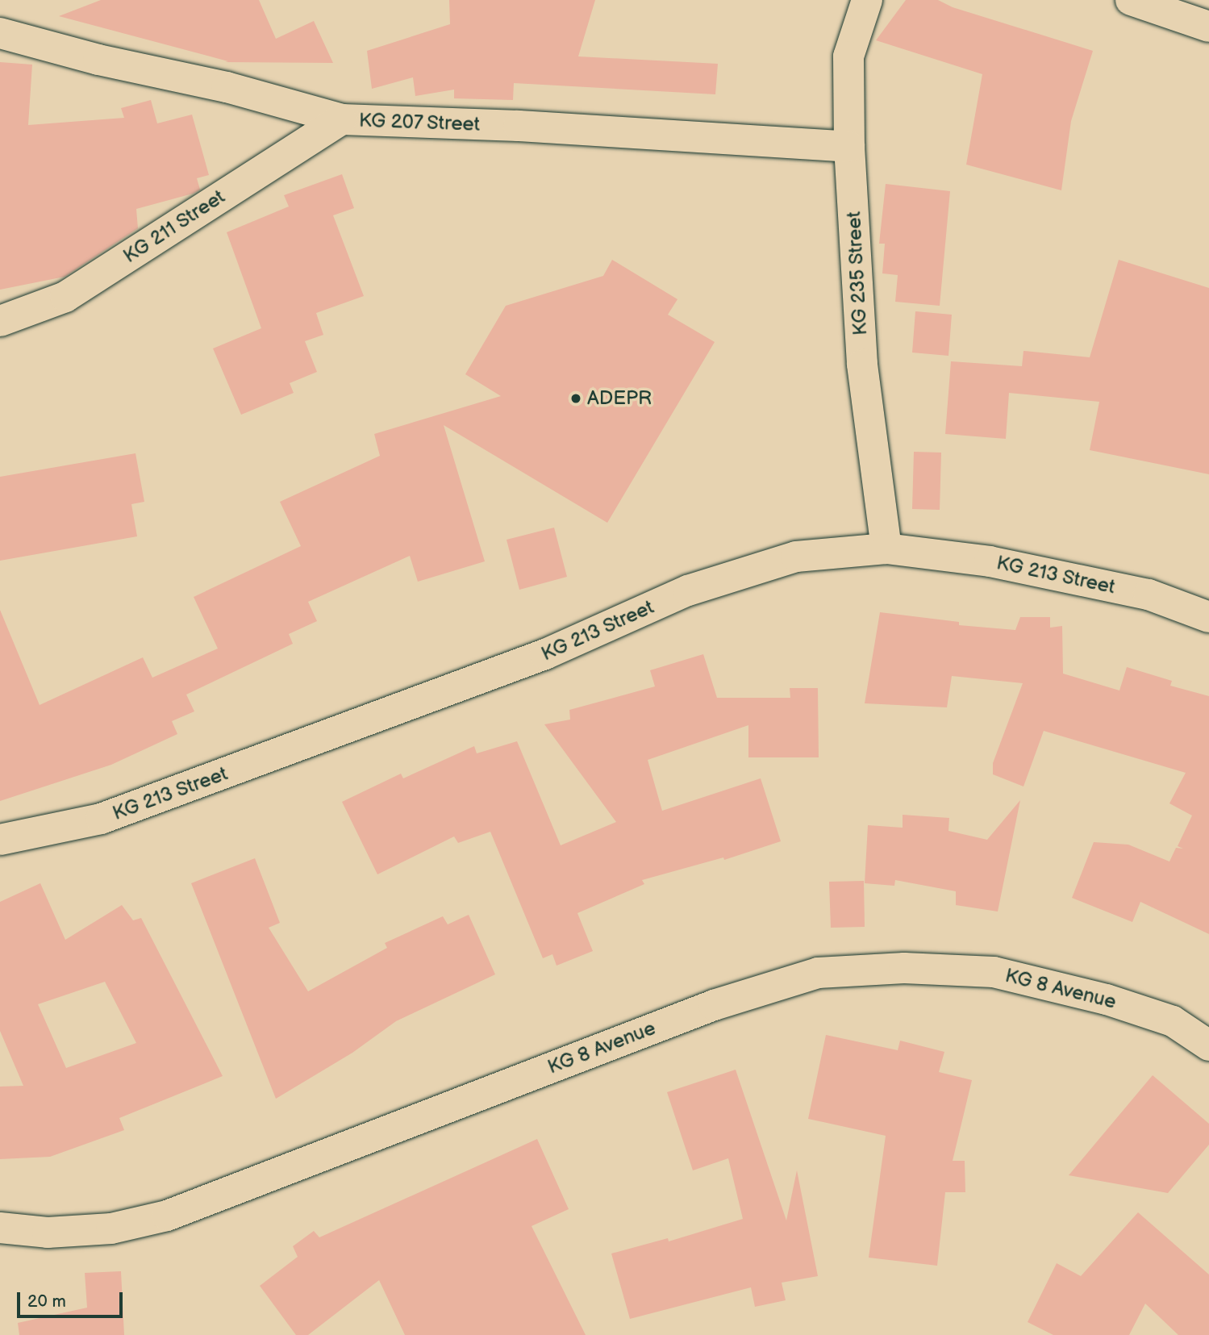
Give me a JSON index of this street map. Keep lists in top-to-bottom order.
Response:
{
  "streets": {
    "street": [
      "KG 207 Street",
      "KG 211 Street",
      "KG 235 Street",
      "KG 213 Street",
      "KG 8 Avenue"
    ]
  },
  "crossings": [
    ["KG 207 Street", "KG 211 Street"],
    ["KG 207 Street", "KG 235 Street"],
    ["KG 235 Street", "KG 213 Street"]
  ],
  "places": ["ADEPR"],
  "scale_bar": "20 m"
}
